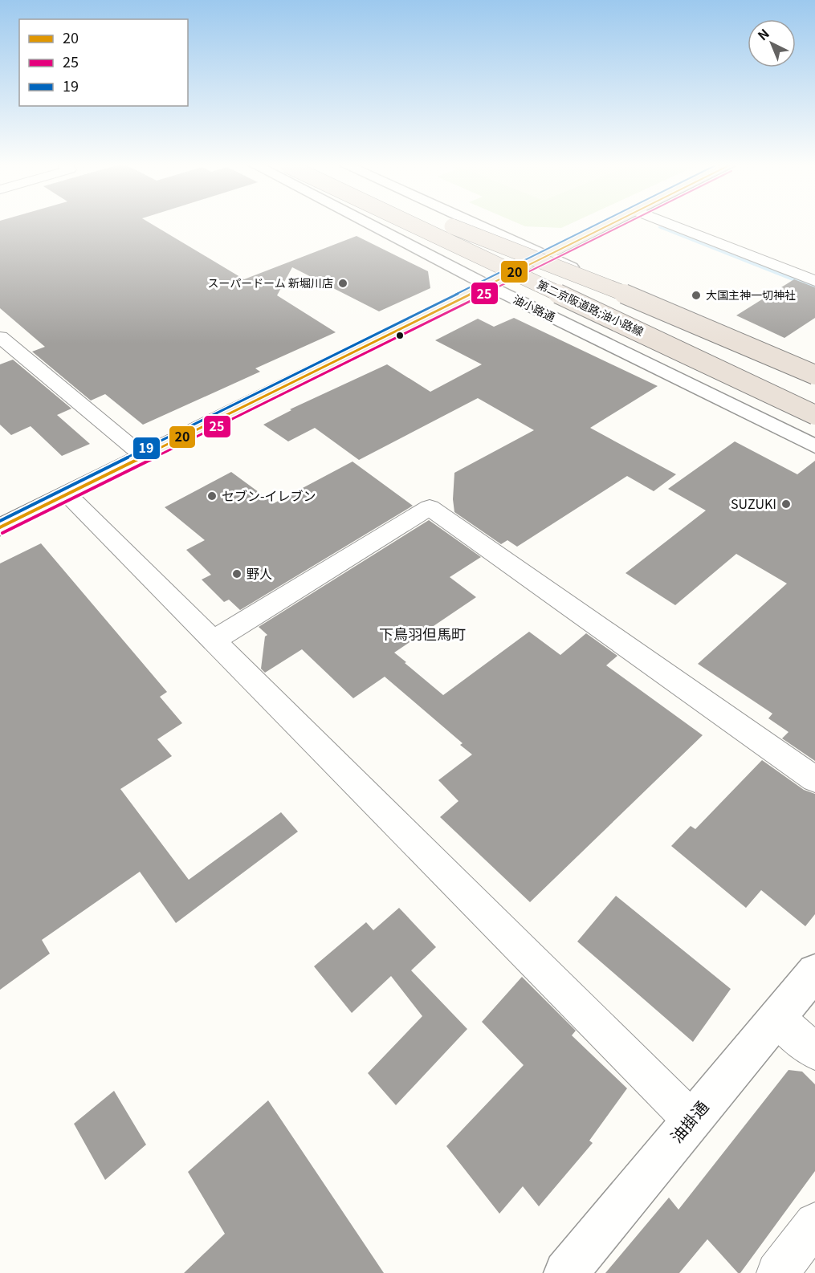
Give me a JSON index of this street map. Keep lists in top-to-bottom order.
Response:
{
  "streets": {
    "highway": ["第二京阪道路;油小路線"],
    "street": ["油小路通", "油掛通"]
  },
  "districts": ["下鳥羽但馬町"],
  "places": [
    "スーパードーム 新堀川店",
    "大国主神一切神社",
    "セブン-イレブン",
    "SUZUKI",
    "野人"
  ],
  "lines": ["transit line 20", "transit line 25", "transit line 19"],
  "legend": ["20", "25", "19"],
  "north": "top left"
}
